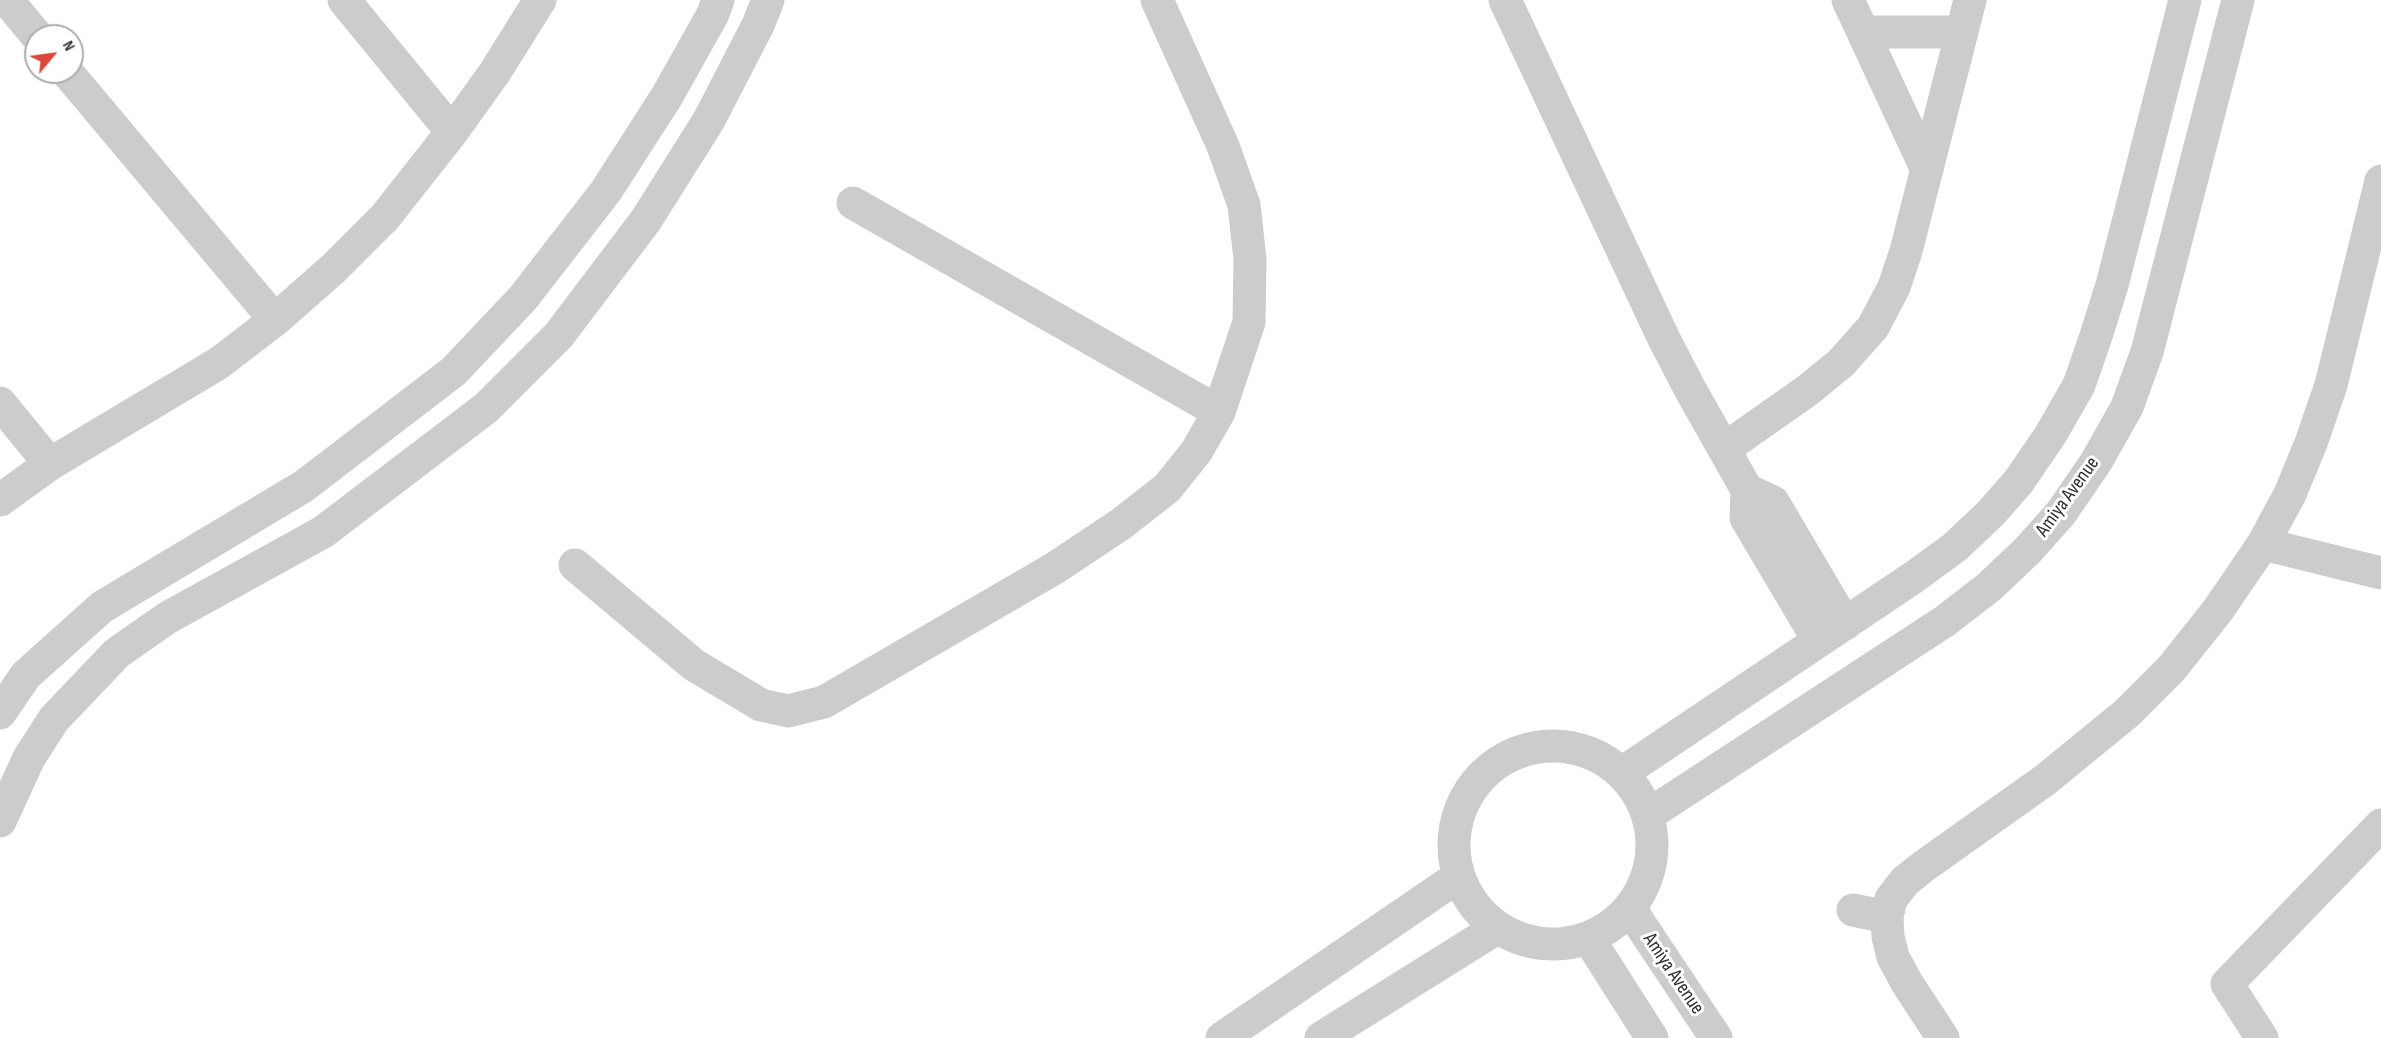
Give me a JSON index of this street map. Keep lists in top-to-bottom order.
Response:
{
  "streets": {
    "street": ["Amiya Avenue"]
  },
  "north": "top right"
}
